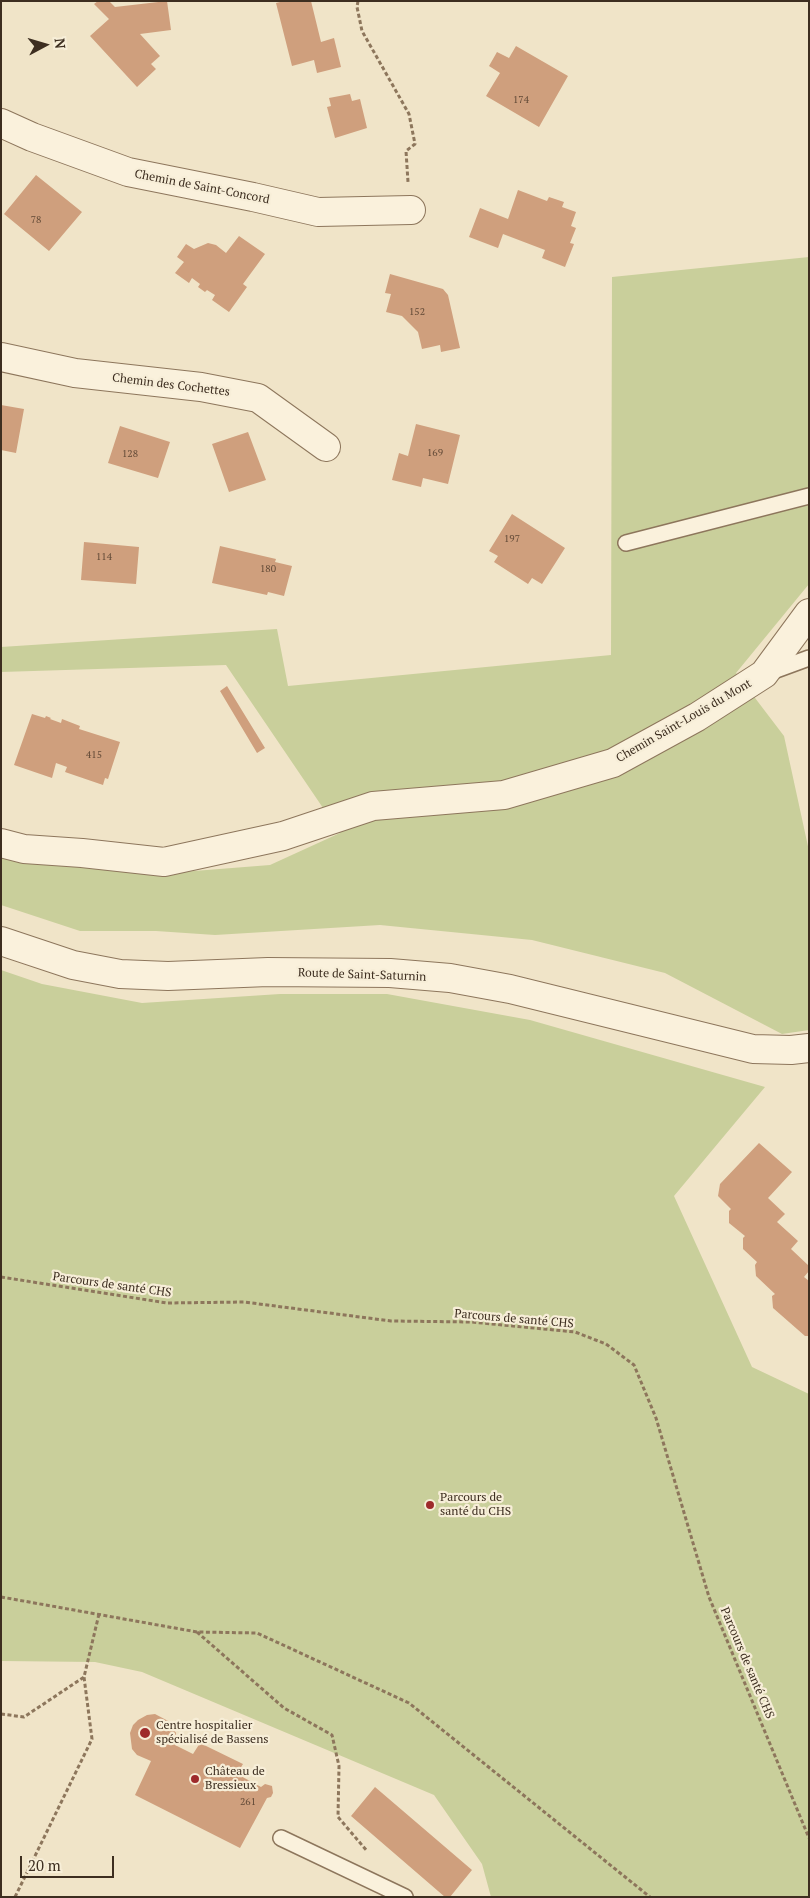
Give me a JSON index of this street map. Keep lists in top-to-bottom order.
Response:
{
  "streets": {
    "street": [
      "Chemin de Saint-Concord",
      "Chemin des Cochettes",
      "Chemin Saint-Louis du Mont",
      "Route de Saint-Saturnin"
    ],
    "path": ["Parcours de santé CHS"]
  },
  "places": ["Parcours de santé du CHS", "Centre hospitalier spécialisé de Bassens", "Château de Bressieux"],
  "house_numbers": [
    "174",
    "78",
    "152",
    "169",
    "128",
    "197",
    "114",
    "180",
    "415",
    "261"
  ],
  "scale_bar": "20 m",
  "north": "right"
}
